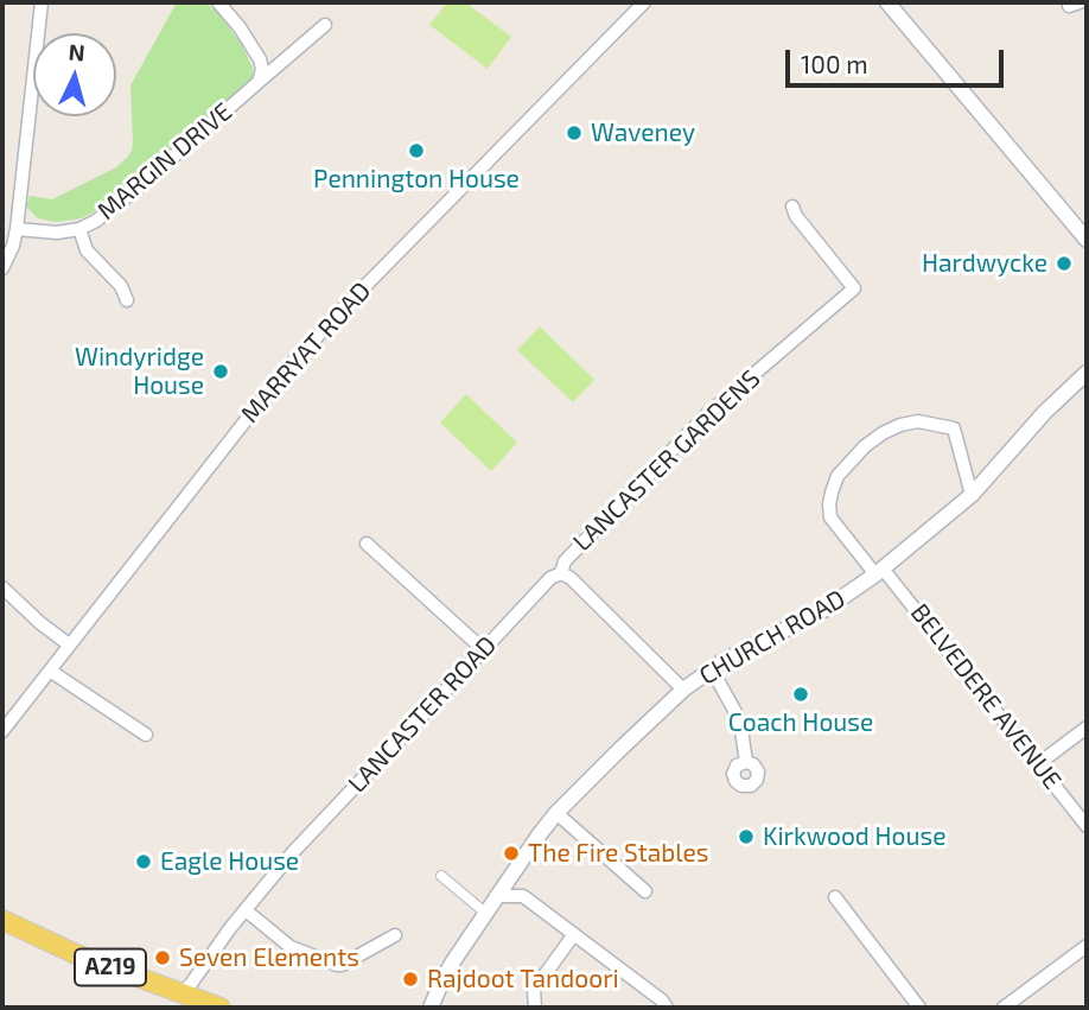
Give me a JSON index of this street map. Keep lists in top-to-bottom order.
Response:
{
  "streets": {
    "main road": ["A219"],
    "street": [
      "MARGIN DRIVE",
      "MARRYAT ROAD",
      "LANCASTER GARDENS",
      "CHURCH ROAD",
      "BELVEDERE AVENUE",
      "LANCASTER ROAD"
    ]
  },
  "crossings": [
    ["LANCASTER GARDENS", "LANCASTER ROAD"],
    ["CHURCH ROAD", "BELVEDERE AVENUE"],
    ["LANCASTER ROAD", "A219"]
  ],
  "places": [
    "Waveney",
    "Pennington House",
    "Hardwycke",
    "Windyridge House",
    "Coach House",
    "Kirkwood House",
    "The Fire Stables",
    "Eagle House",
    "Seven Elements",
    "Rajdoot Tandoori"
  ],
  "scale_bar": "100 m",
  "north": "top"
}
